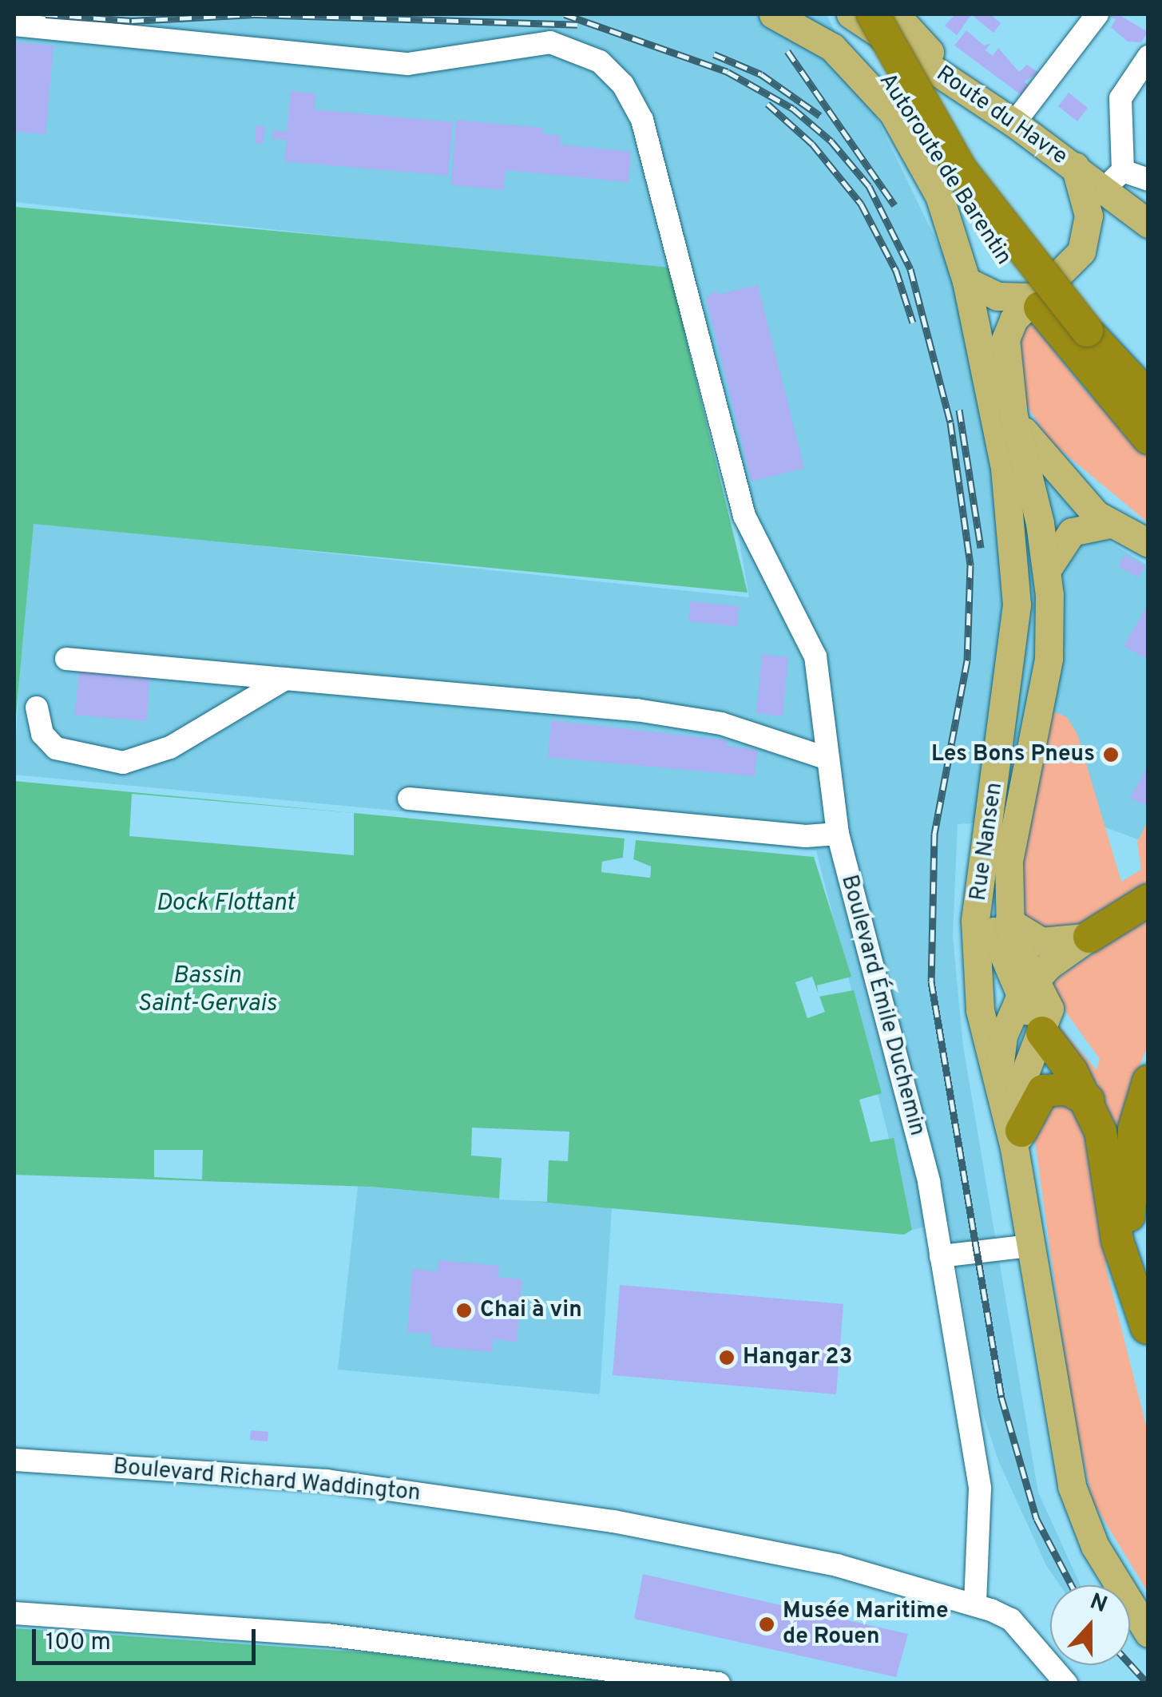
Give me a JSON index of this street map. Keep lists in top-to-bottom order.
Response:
{
  "streets": {
    "highway": ["Autoroute de Barentin"],
    "main road": ["Route du Havre", "Rue Nansen"],
    "street": ["Boulevard Émile Duchemin", "Boulevard Richard Waddington"]
  },
  "crossings": [
    ["Route du Havre", "Autoroute de Barentin"],
    ["Route du Havre", "Rue Nansen"],
    ["Autoroute de Barentin", "Rue Nansen"],
    ["Boulevard Émile Duchemin", "Boulevard Richard Waddington"]
  ],
  "water": ["Dock Flottant", "Bassin Saint-Gervais"],
  "places": [
    "Les Bons Pneus",
    "Chai à vin",
    "Hangar 23",
    "Musée Maritime de Rouen"
  ],
  "scale_bar": "100 m",
  "north": "top"
}
